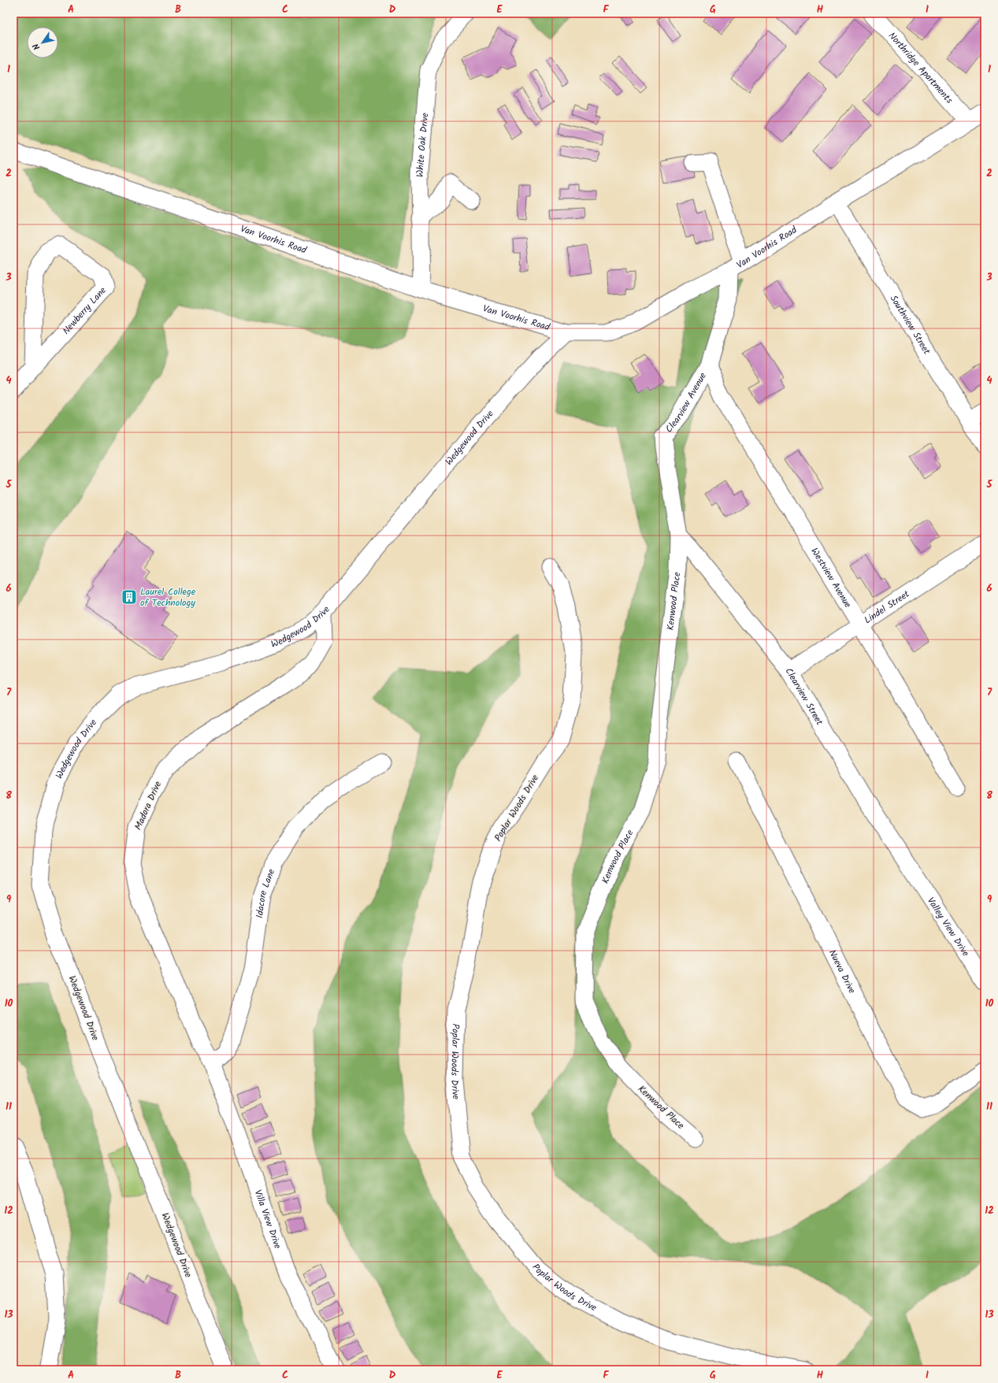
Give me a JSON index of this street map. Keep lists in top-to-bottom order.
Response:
{
  "streets": {
    "street": [
      "Northridge Apartments",
      "White Oak Drive",
      "Van Voorhis Road",
      "Newberry Lane",
      "Southview Street",
      "Clearview Avenue",
      "Wedgewood Drive",
      "Westview Avenue",
      "Kenwood Place",
      "Lindel Street",
      "Clearview Street",
      "Madora Drive",
      "Poplar Woods Drive",
      "Idacore Lane",
      "Valley View Drive",
      "Nueva Drive",
      "Villa View Drive"
    ]
  },
  "crossings": [
    ["Northridge Apartments", "Van Voorhis Road"],
    ["White Oak Drive", "Van Voorhis Road"],
    ["Van Voorhis Road", "Southview Street"],
    ["Van Voorhis Road", "Clearview Avenue"],
    ["Van Voorhis Road", "Wedgewood Drive"],
    ["Clearview Avenue", "Westview Avenue"],
    ["Clearview Avenue", "Kenwood Place"],
    ["Clearview Avenue", "Clearview Street"],
    ["Wedgewood Drive", "Madora Drive"],
    ["Westview Avenue", "Lindel Street"],
    ["Kenwood Place", "Clearview Street"],
    ["Lindel Street", "Clearview Street"],
    ["Clearview Street", "Valley View Drive"],
    ["Madora Drive", "Idacore Lane"],
    ["Madora Drive", "Villa View Drive"],
    ["Idacore Lane", "Villa View Drive"]
  ],
  "places": {
    "building": ["Laurel College of Technology"]
  },
  "north": "bottom left",
  "grid": {
    "columns": [
      "A",
      "B",
      "C",
      "D",
      "E",
      "F",
      "G",
      "H",
      "I"
    ],
    "rows": [
      "1",
      "2",
      "3",
      "4",
      "5",
      "6",
      "7",
      "8",
      "9",
      "10",
      "11",
      "12",
      "13"
    ]
  }
}
